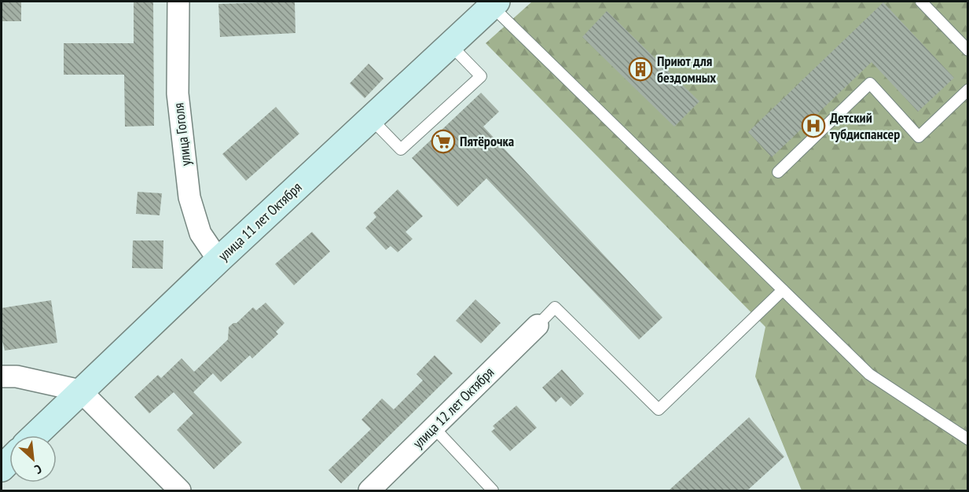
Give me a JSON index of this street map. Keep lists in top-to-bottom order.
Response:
{
  "streets": {
    "street": ["улица Гоголя", "улица 11 лет Октября", "улица 12 лет Октября"]
  },
  "crossings": [
    ["улица Гоголя", "улица 11 лет Октября"]
  ],
  "places": {
    "building": ["Приют для бездомных"],
    "hospital": ["Детский тубдиспансер"],
    "supermarket": ["Пятёрочка"]
  },
  "north": "bottom right"
}
